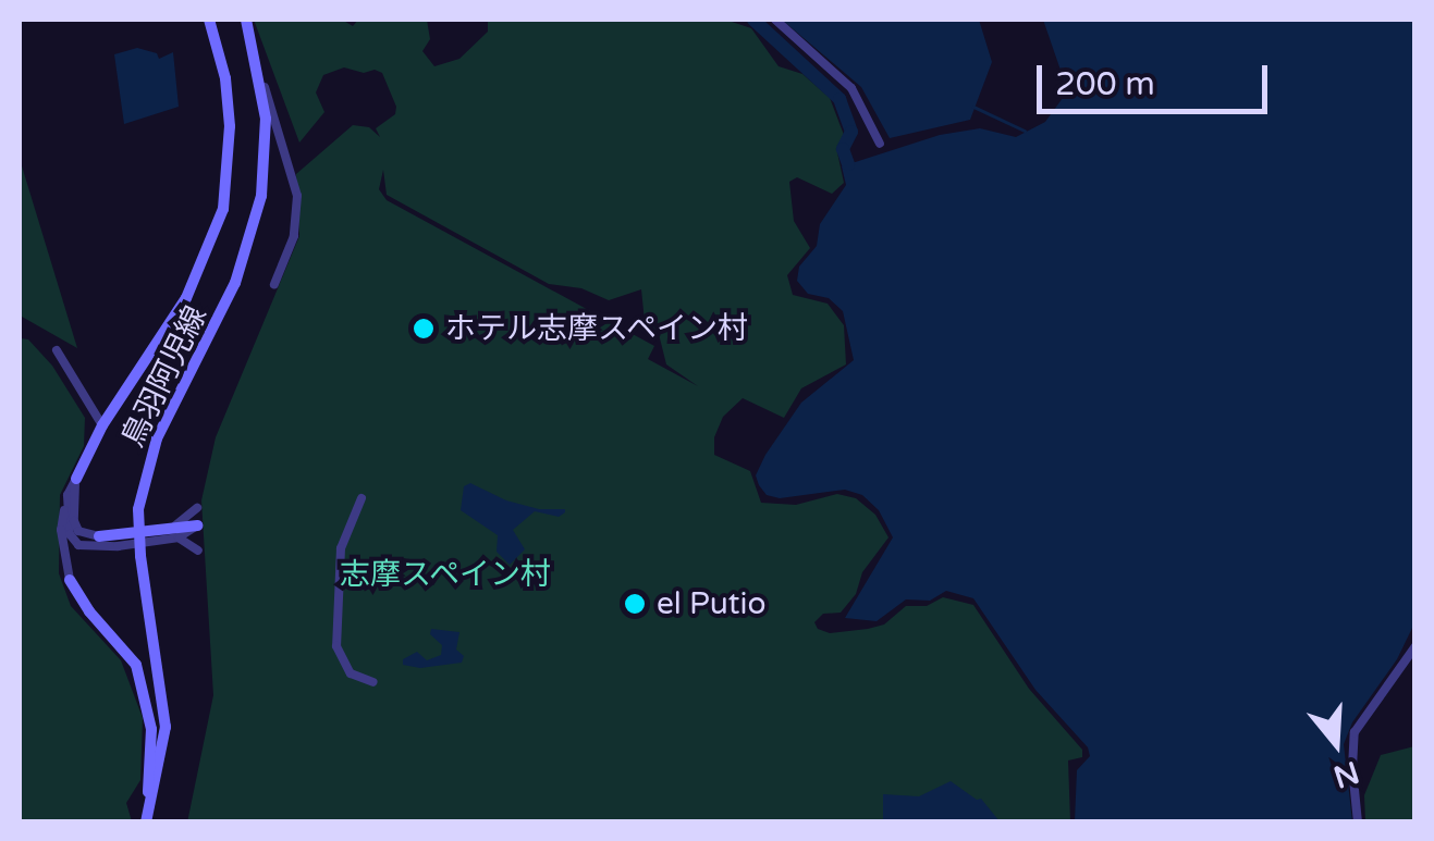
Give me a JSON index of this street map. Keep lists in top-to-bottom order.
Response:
{
  "streets": {
    "street": ["鳥羽阿児線"]
  },
  "parks": ["志摩スペイン村"],
  "places": ["ホテル志摩スペイン村", "el Putio"],
  "scale_bar": "200 m",
  "north": "bottom"
}
